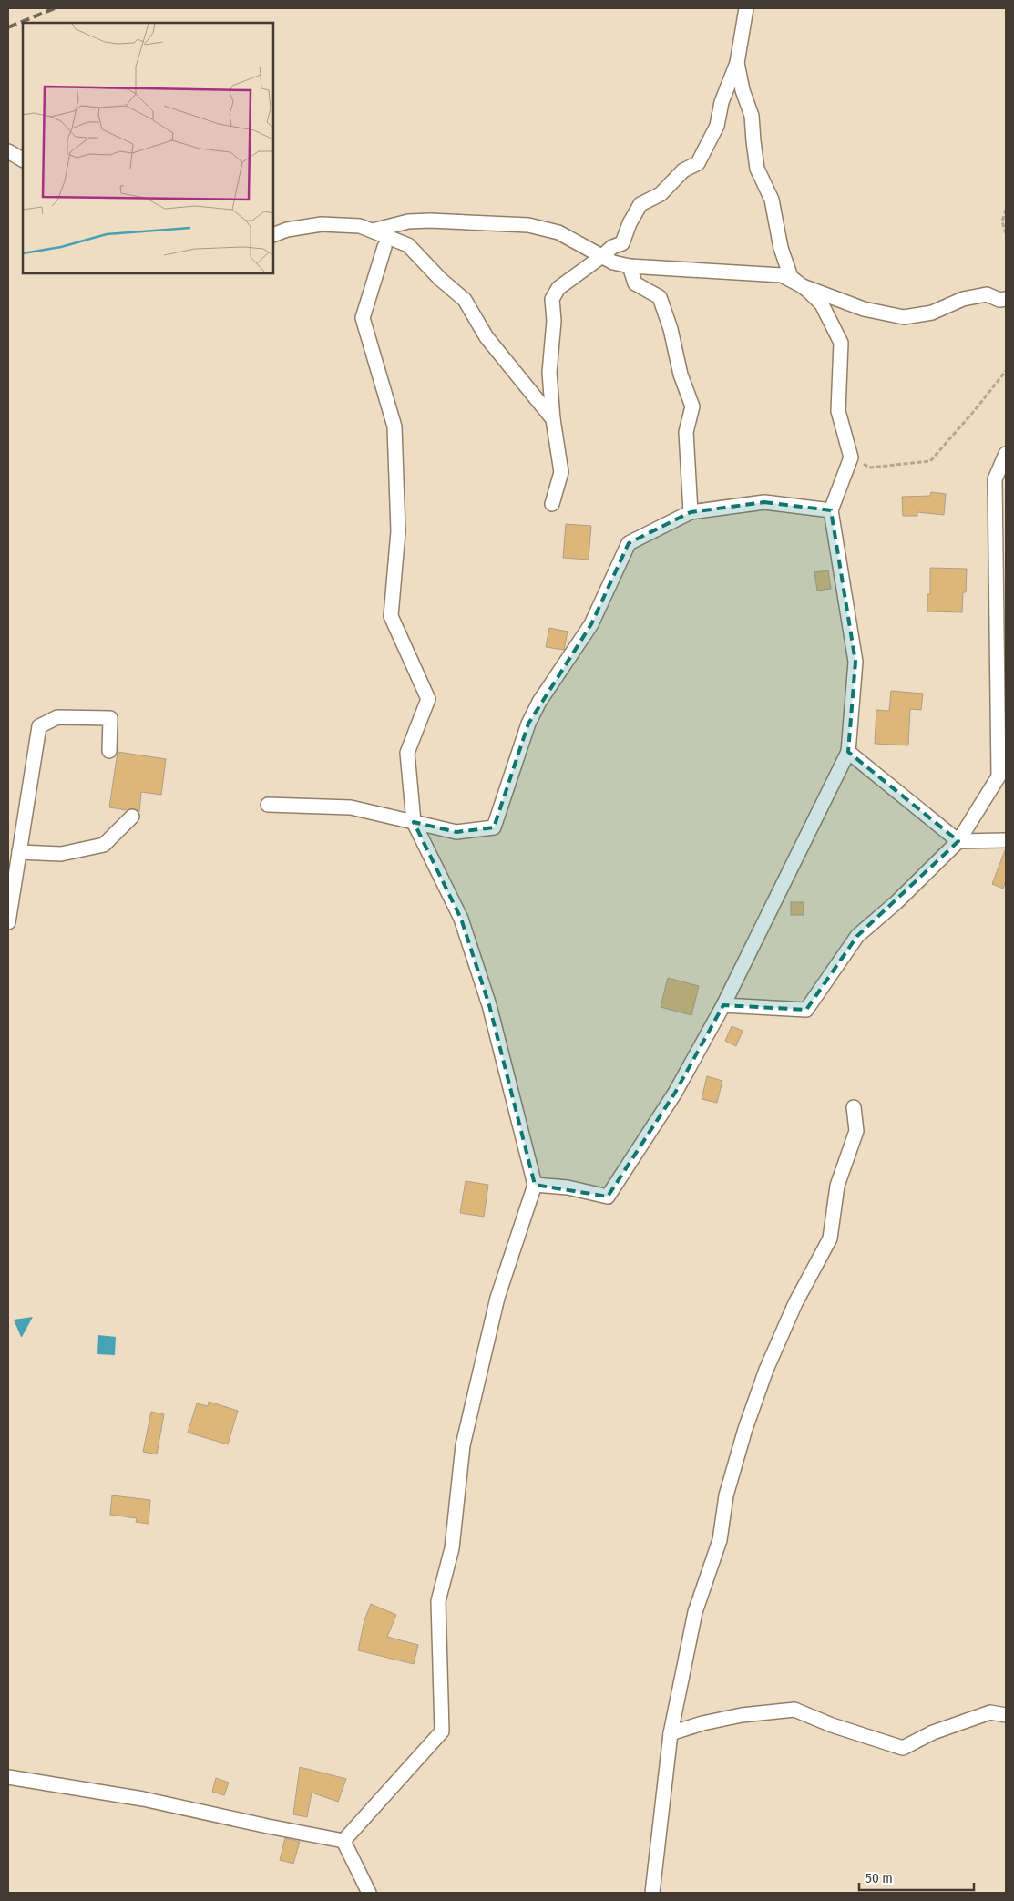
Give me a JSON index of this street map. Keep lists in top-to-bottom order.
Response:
{
  "scale_bar": "50 m"
}
